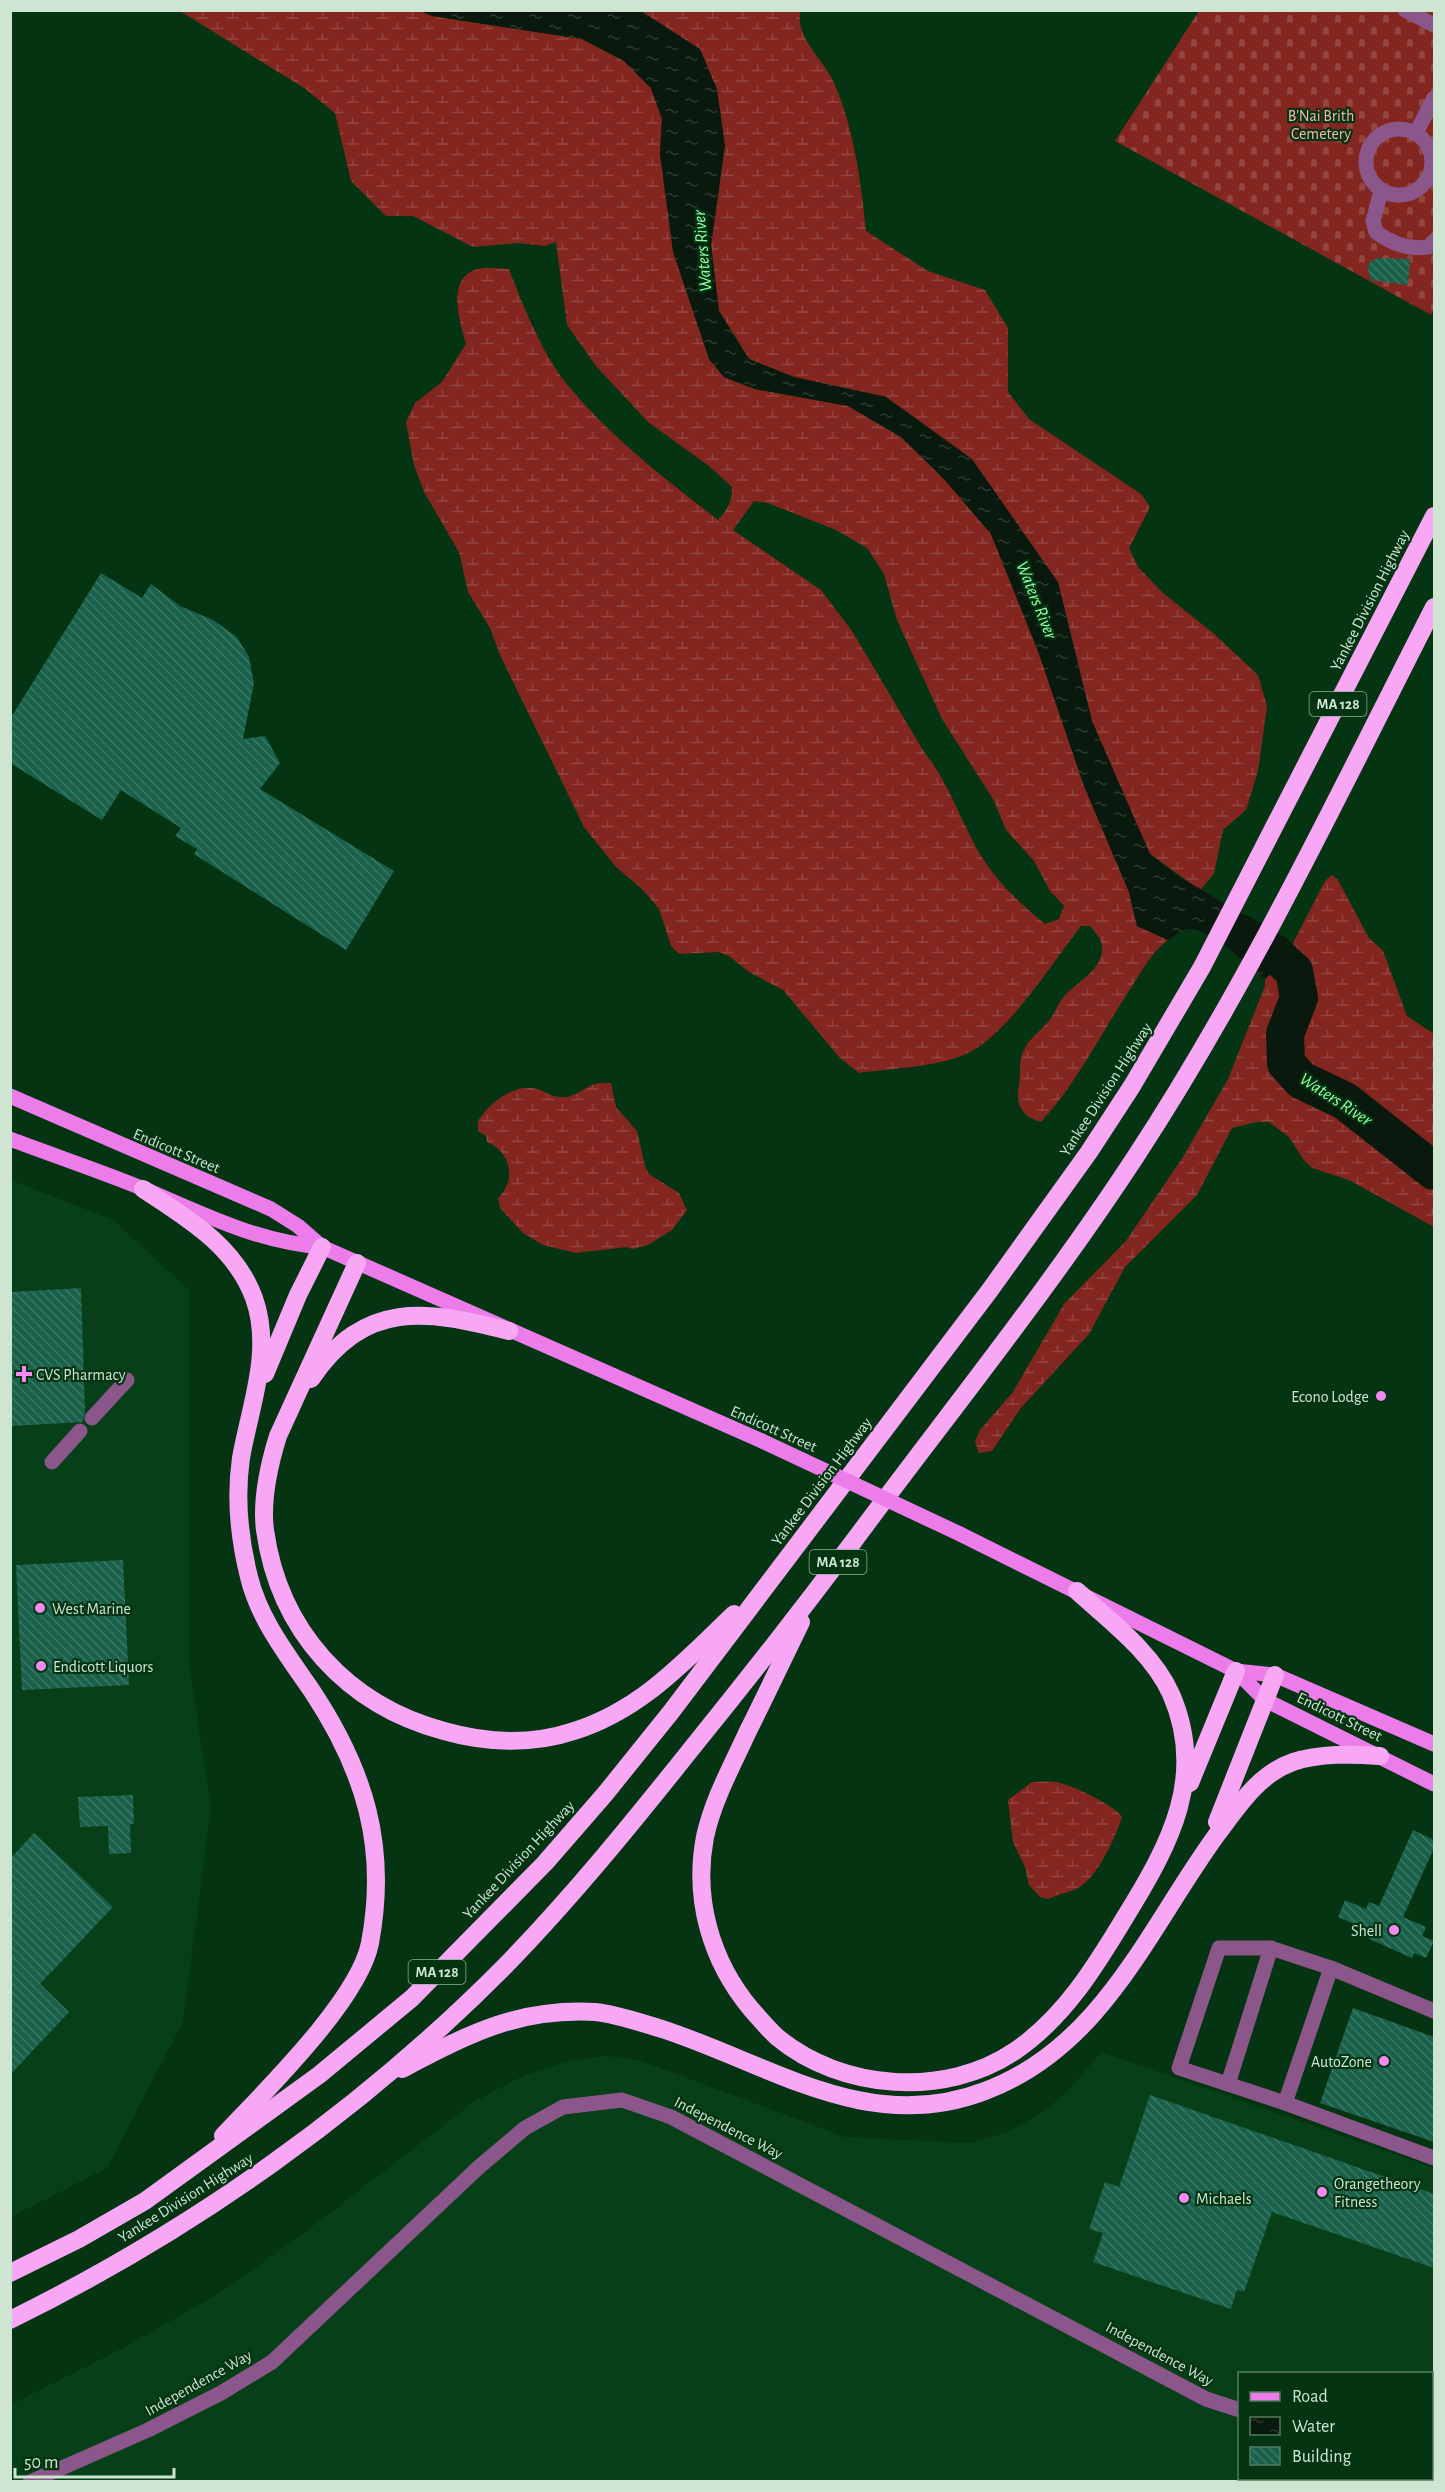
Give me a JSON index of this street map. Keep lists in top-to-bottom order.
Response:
{
  "streets": {
    "highway": ["Yankee Division Highway", "MA 128"],
    "main road": ["Endicott Street"],
    "street": ["Independence Way"]
  },
  "water": ["Waters River"],
  "parks": ["B'Nai Brith Cemetery"],
  "places": {
    "health": ["CVS Pharmacy"],
    "other": [
      "Econo Lodge",
      "West Marine",
      "Endicott Liquors",
      "Shell",
      "AutoZone",
      "Orangetheory Fitness",
      "Michaels"
    ]
  },
  "legend": ["Road", "Water", "Building"],
  "scale_bar": "50 m"
}
